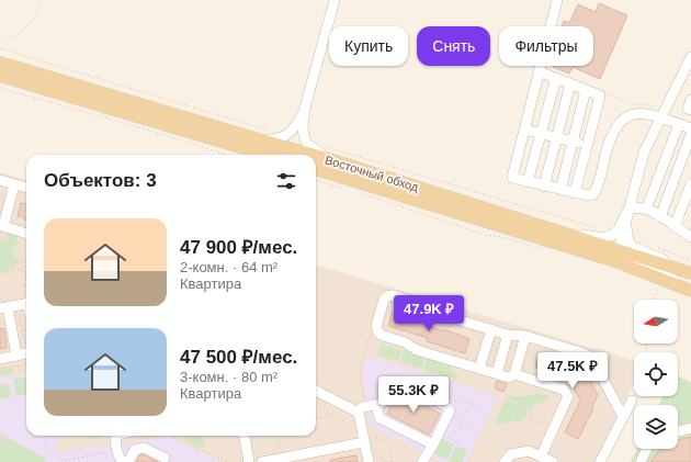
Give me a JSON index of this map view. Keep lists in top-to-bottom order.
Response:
{
  "streets": {
    "main road": ["Восточный обход"]
  },
  "north": "left",
  "page": {
    "chip": ["Купить", "Снять", "Фильтры"],
    "heading": "Объектов: 3",
    "list": [
      {
        "name": "47 900 ₽/мес.",
        "note": "2-комн. · 64 m² · Квартира"
      },
      {
        "name": "47 500 ₽/мес.",
        "note": "3-комн. · 80 m² · Квартира"
      }
    ],
    "price": ["47.9K ₽", "47.5K ₽", "55.3K ₽"]
  }
}
